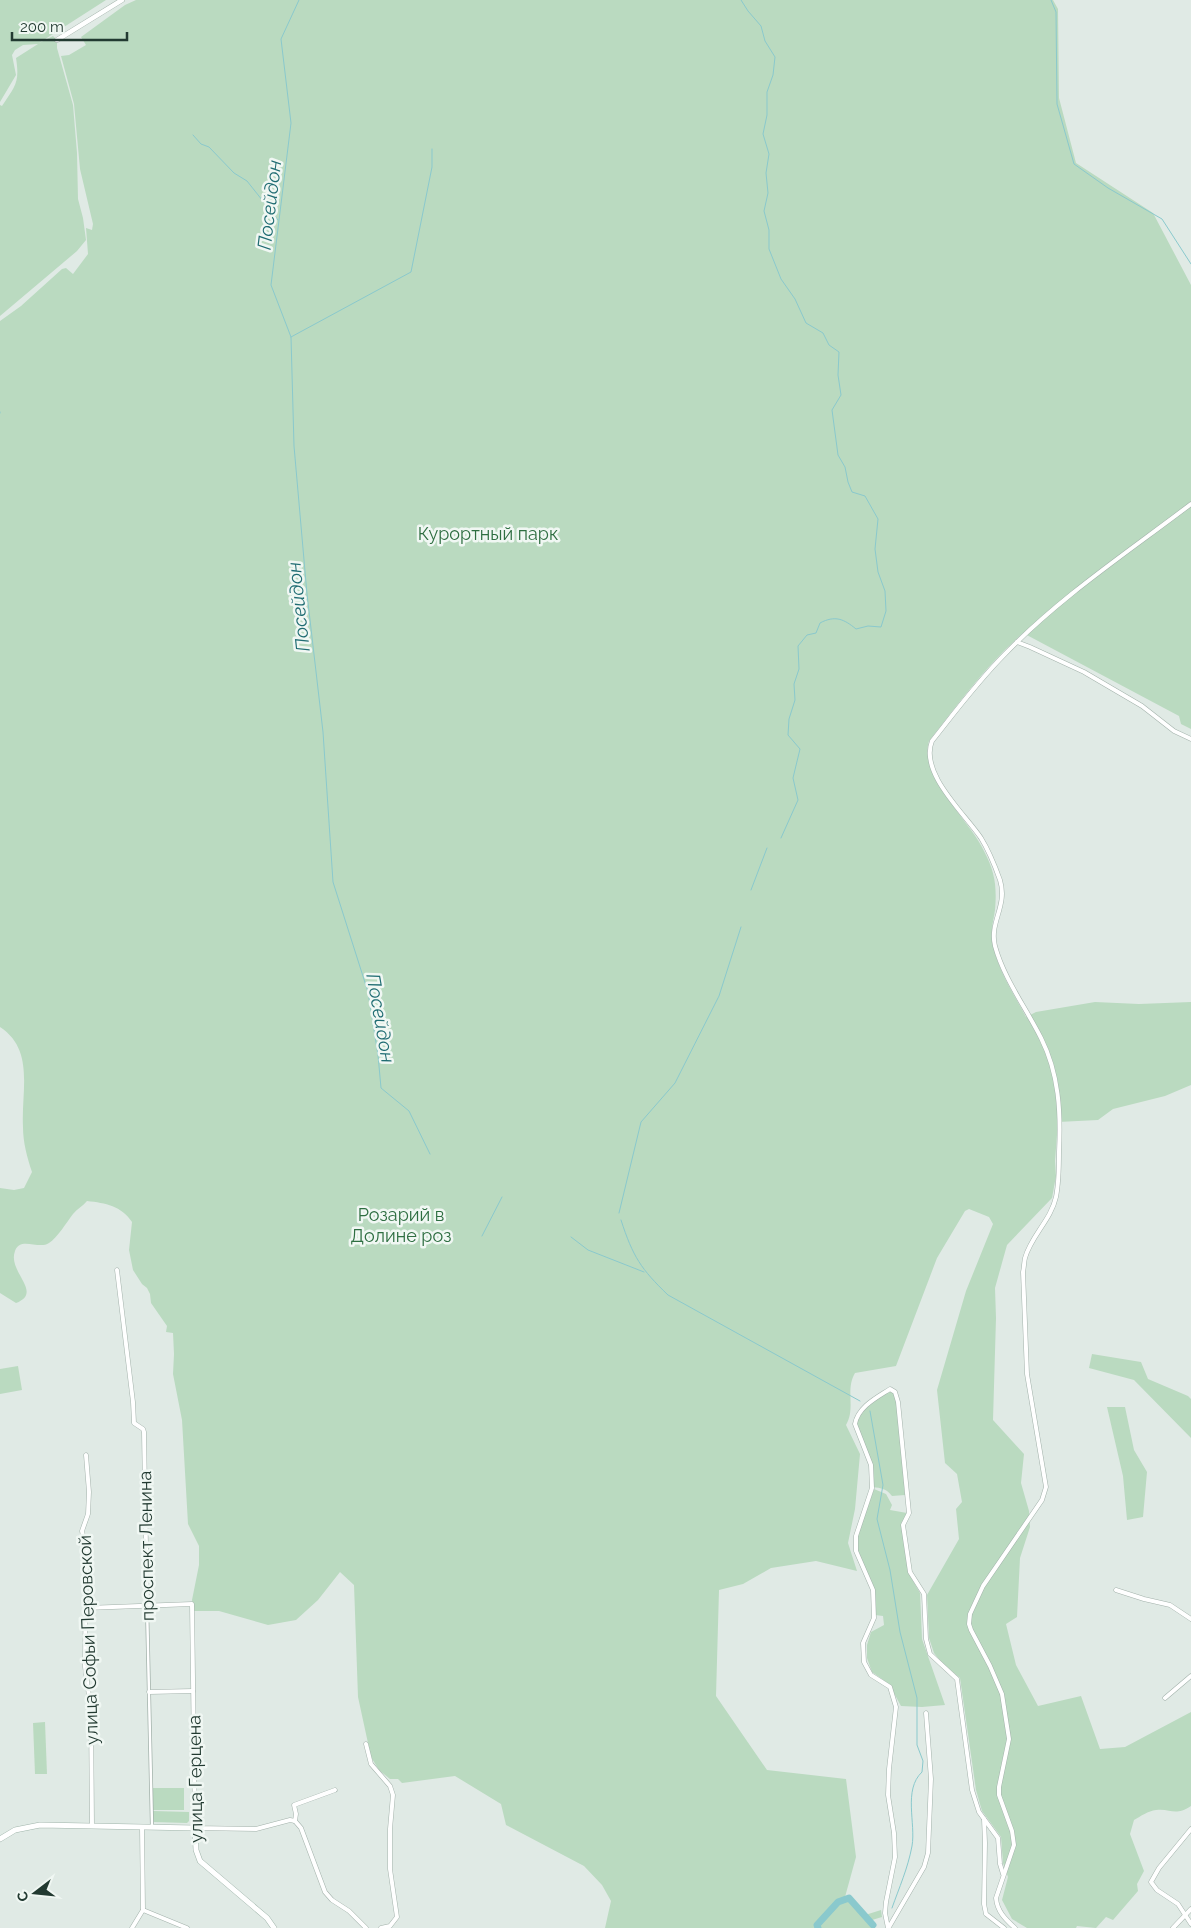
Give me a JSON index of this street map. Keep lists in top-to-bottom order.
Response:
{
  "streets": {
    "main road": ["улица Герцена"],
    "street": ["проспект Ленина", "улица Софьи Перовской"]
  },
  "crossings": [
    ["проспект Ленина", "улица Герцена"]
  ],
  "water": ["Посейдон"],
  "parks": ["Курортный парк", "Розарий в Долине роз"],
  "scale_bar": "200 m",
  "north": "left"
}
